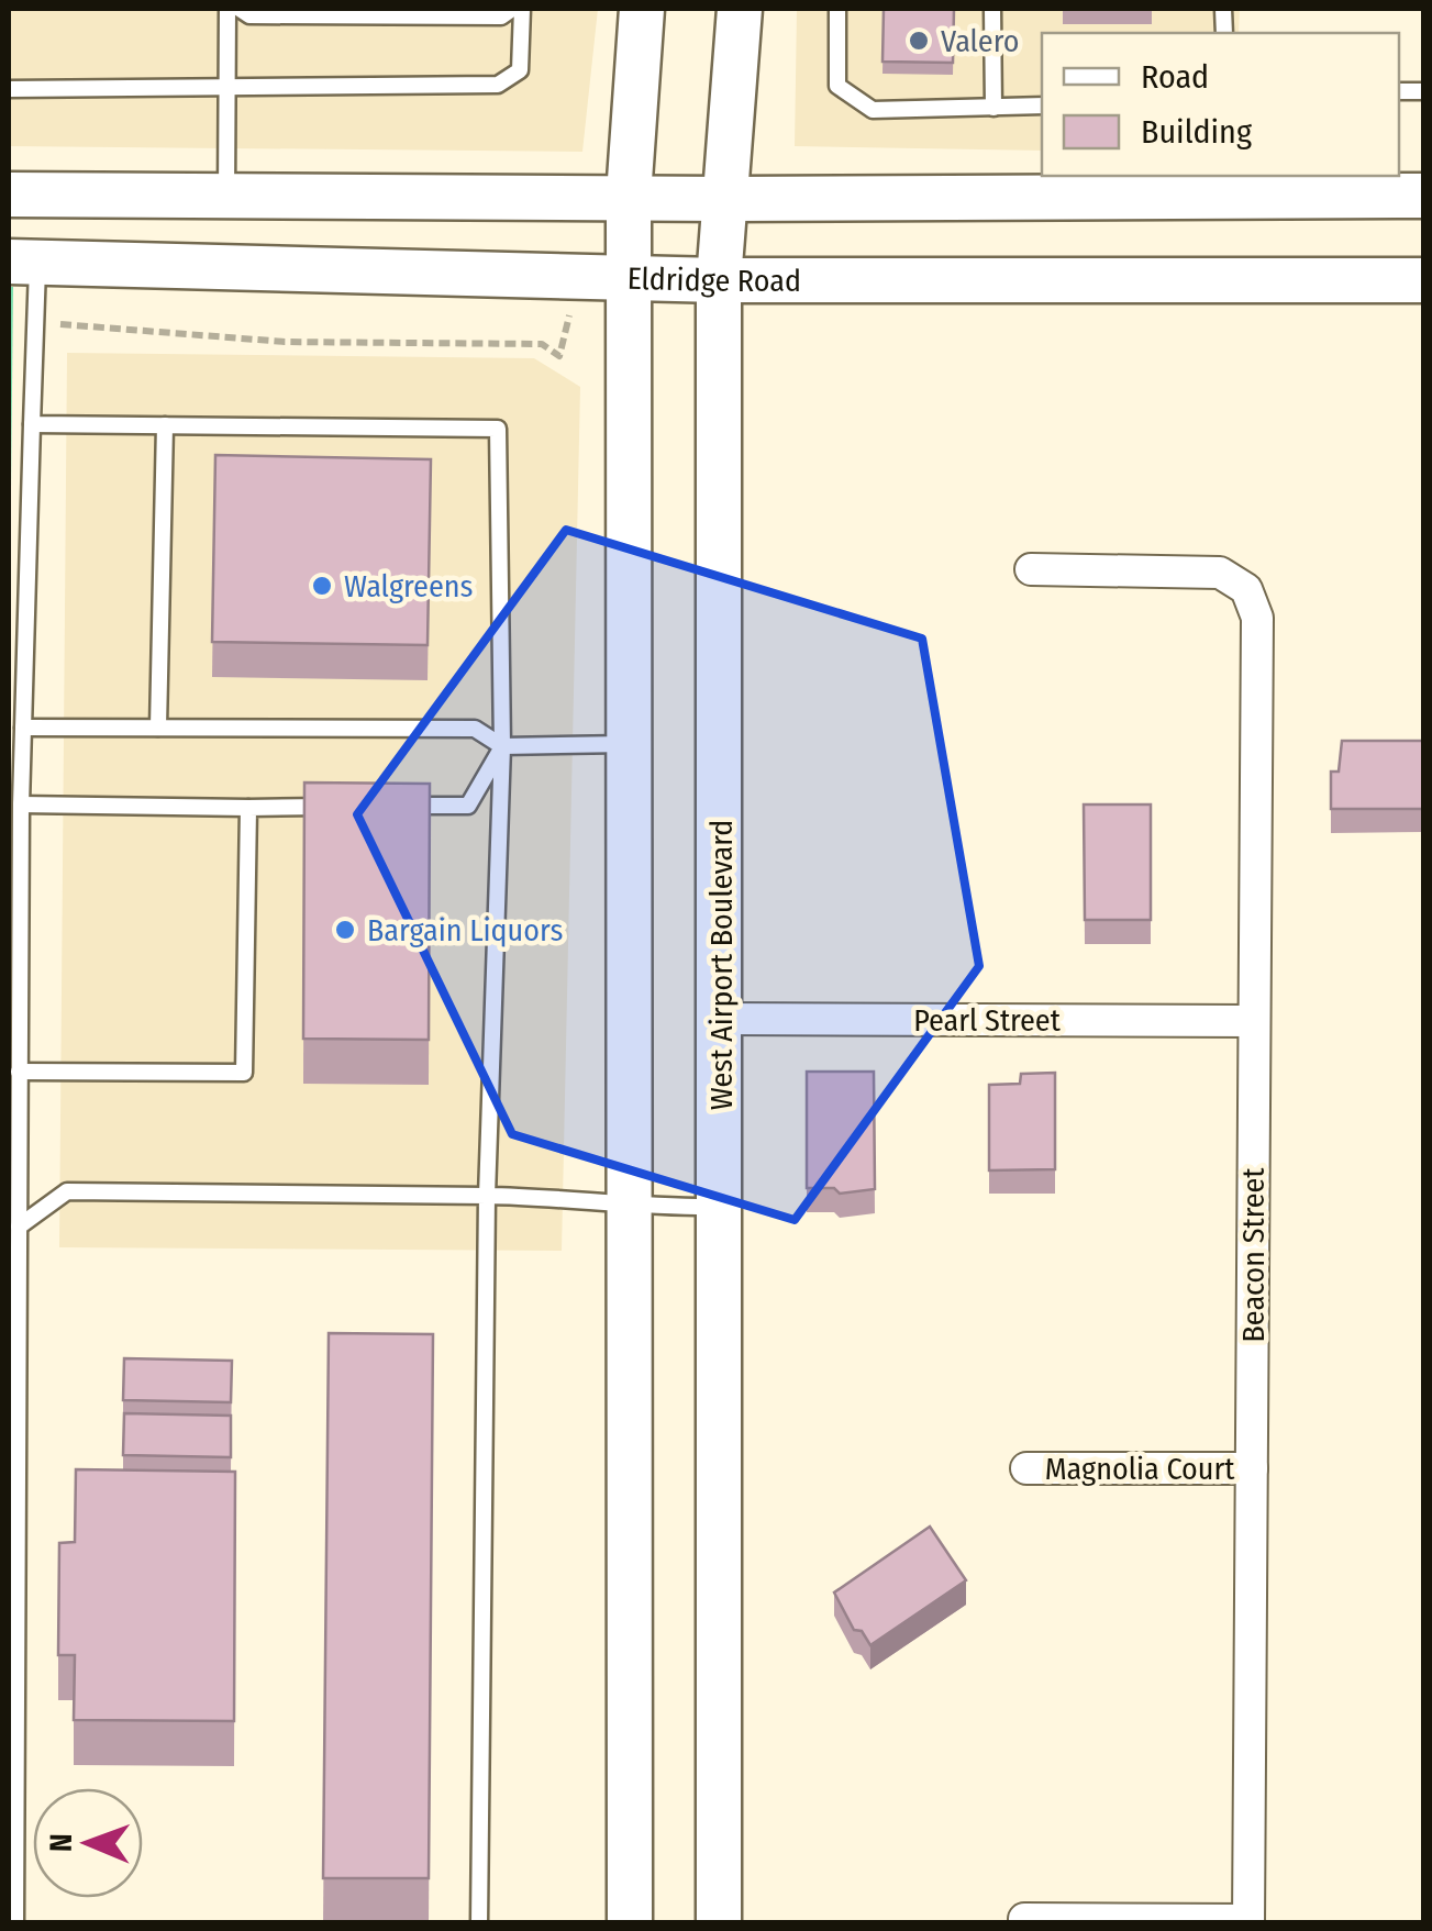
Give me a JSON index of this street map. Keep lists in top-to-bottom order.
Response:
{
  "streets": {
    "main road": ["Eldridge Road", "West Airport Boulevard"],
    "street": ["Pearl Street", "Beacon Street", "Magnolia Court"]
  },
  "crossings": [
    ["Eldridge Road", "West Airport Boulevard"],
    ["West Airport Boulevard", "Pearl Street"],
    ["Pearl Street", "Beacon Street"],
    ["Beacon Street", "Magnolia Court"]
  ],
  "places": ["Valero", "Walgreens", "Bargain Liquors"],
  "legend": ["Road", "Building"],
  "north": "left"
}
